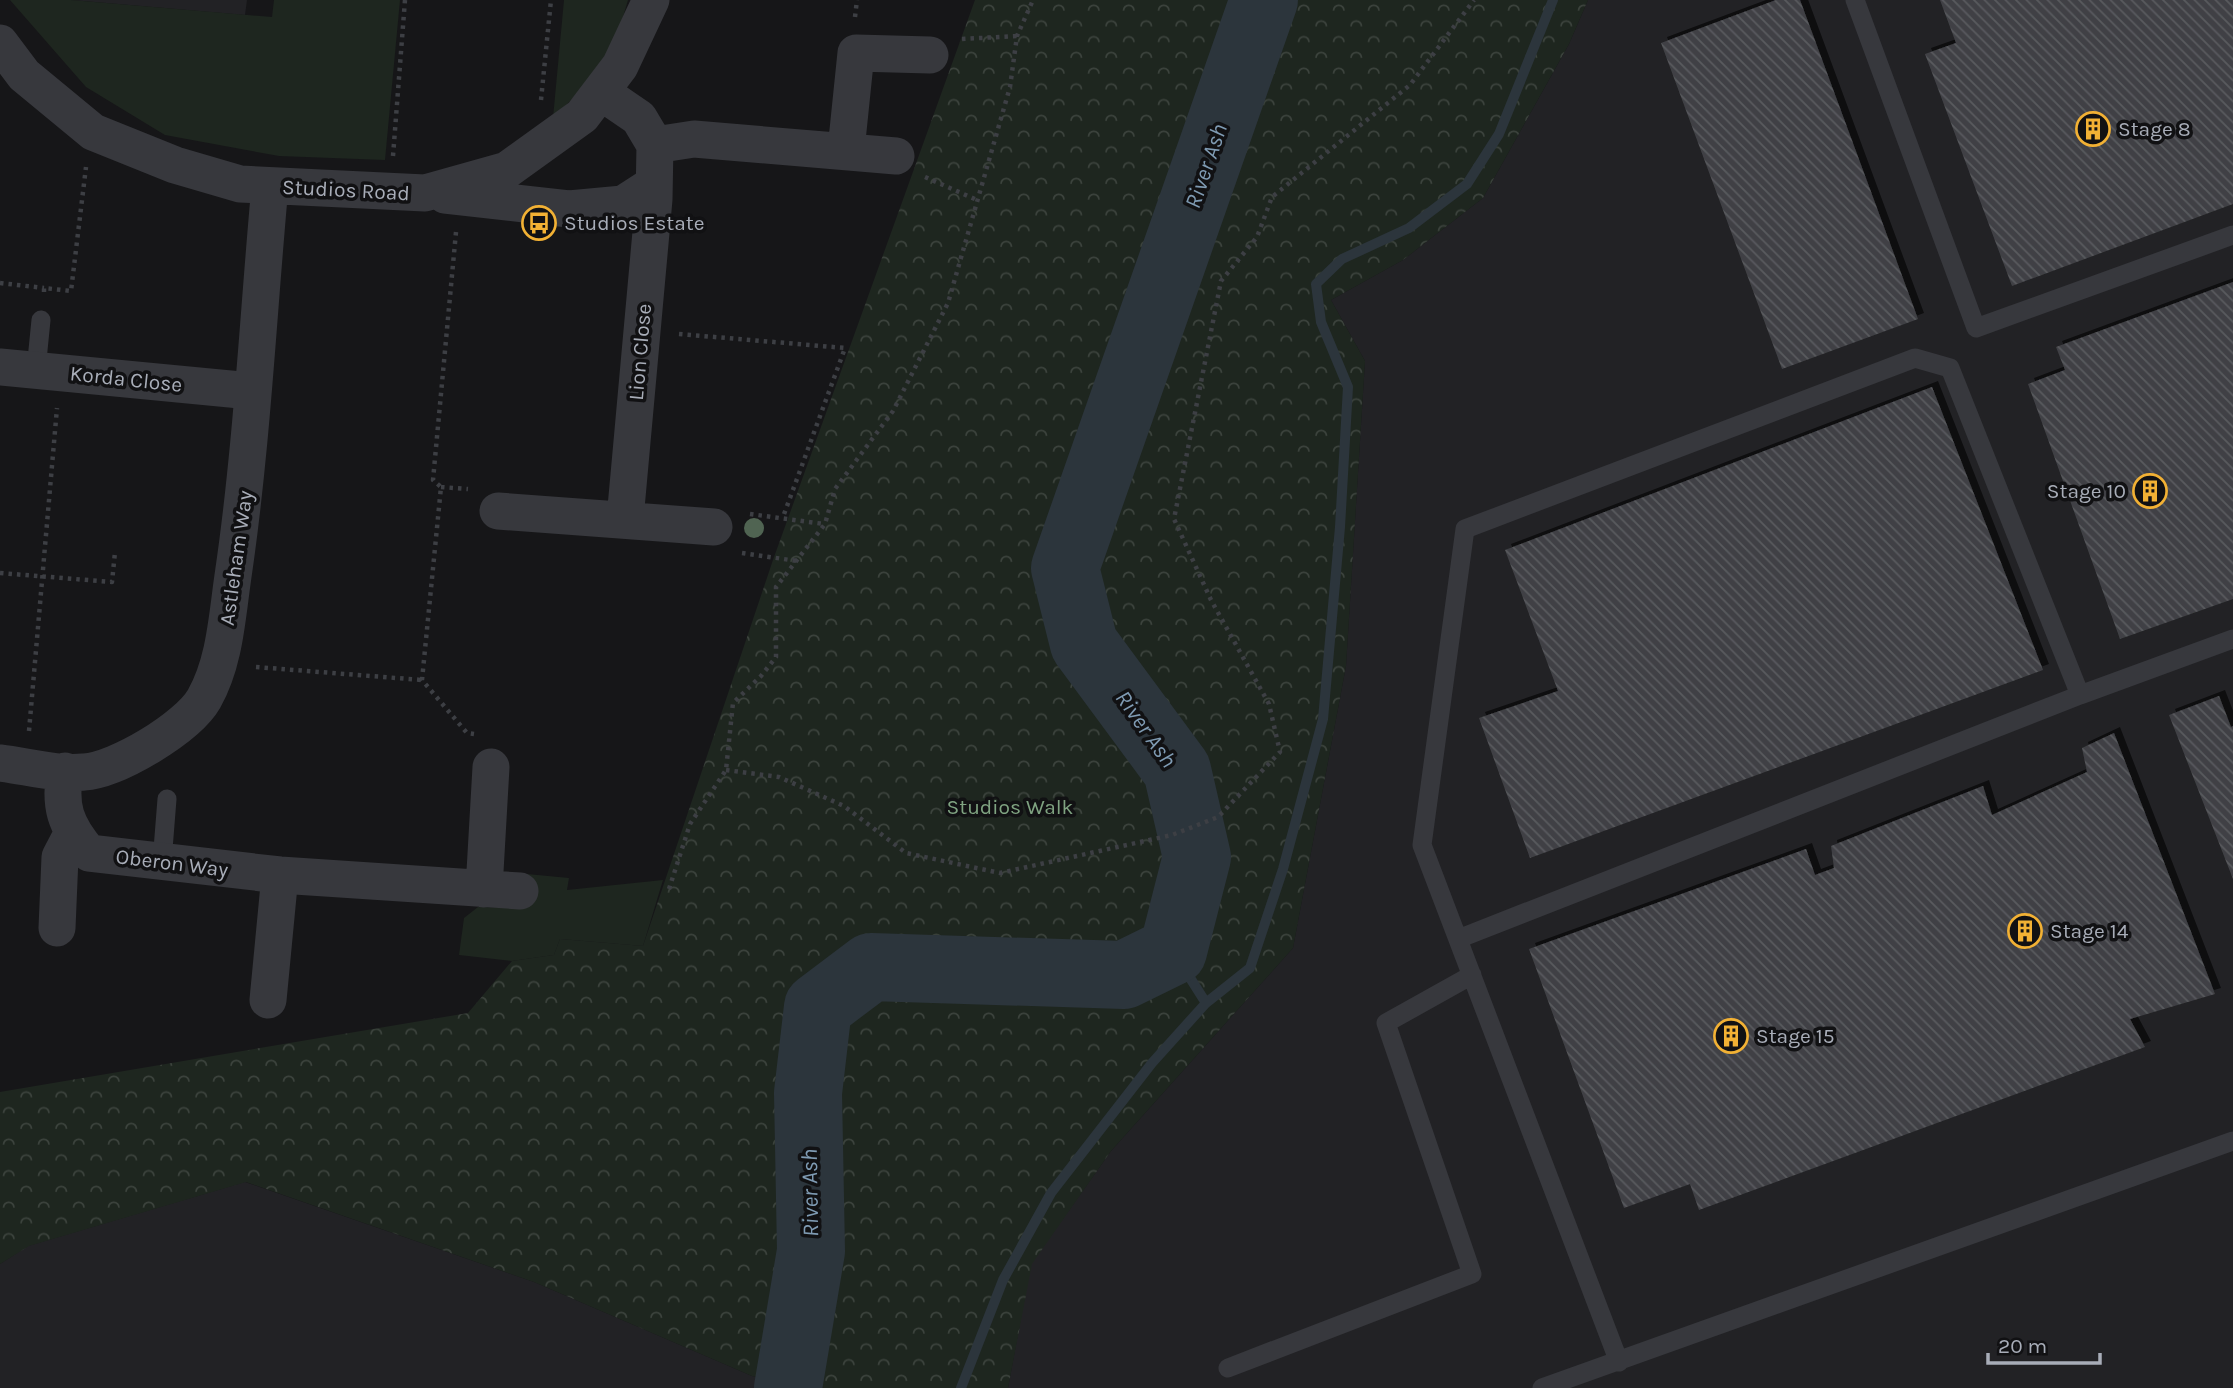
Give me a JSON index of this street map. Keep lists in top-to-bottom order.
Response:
{
  "streets": {
    "street": [
      "Studios Road",
      "Lion Close",
      "Korda Close",
      "Astleham Way",
      "Oberon Way"
    ]
  },
  "crossings": [
    ["Studios Road", "Astleham Way"],
    ["Korda Close", "Astleham Way"]
  ],
  "water": ["River Ash"],
  "parks": ["Studios Walk"],
  "places": {
    "building": [
      "Stage 8",
      "Stage 10",
      "Stage 14",
      "Stage 15"
    ],
    "bus stop": ["Studios Estate"]
  },
  "scale_bar": "20 m"
}
